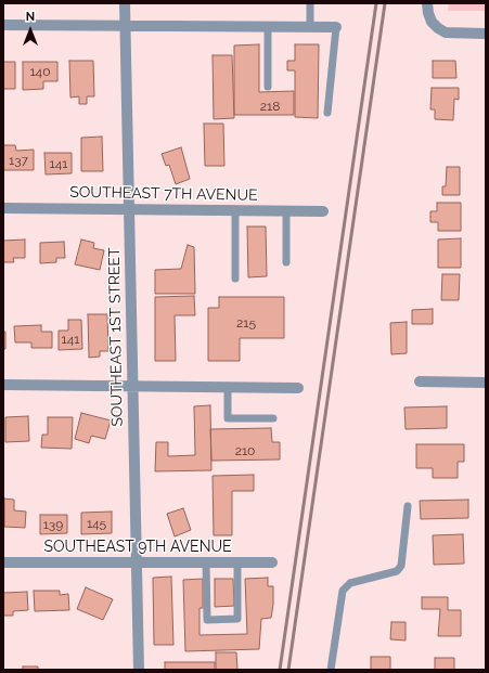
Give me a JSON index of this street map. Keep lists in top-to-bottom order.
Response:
{
  "streets": {
    "street": ["SOUTHEAST 7TH AVENUE", "SOUTHEAST 1ST STREET", "SOUTHEAST 9TH AVENUE"]
  },
  "crossings": [
    ["SOUTHEAST 7TH AVENUE", "SOUTHEAST 1ST STREET"],
    ["SOUTHEAST 1ST STREET", "SOUTHEAST 9TH AVENUE"]
  ],
  "house_numbers": [
    "140",
    "218",
    "137",
    "141",
    "215",
    "141",
    "210",
    "145",
    "139"
  ],
  "north": "top"
}
